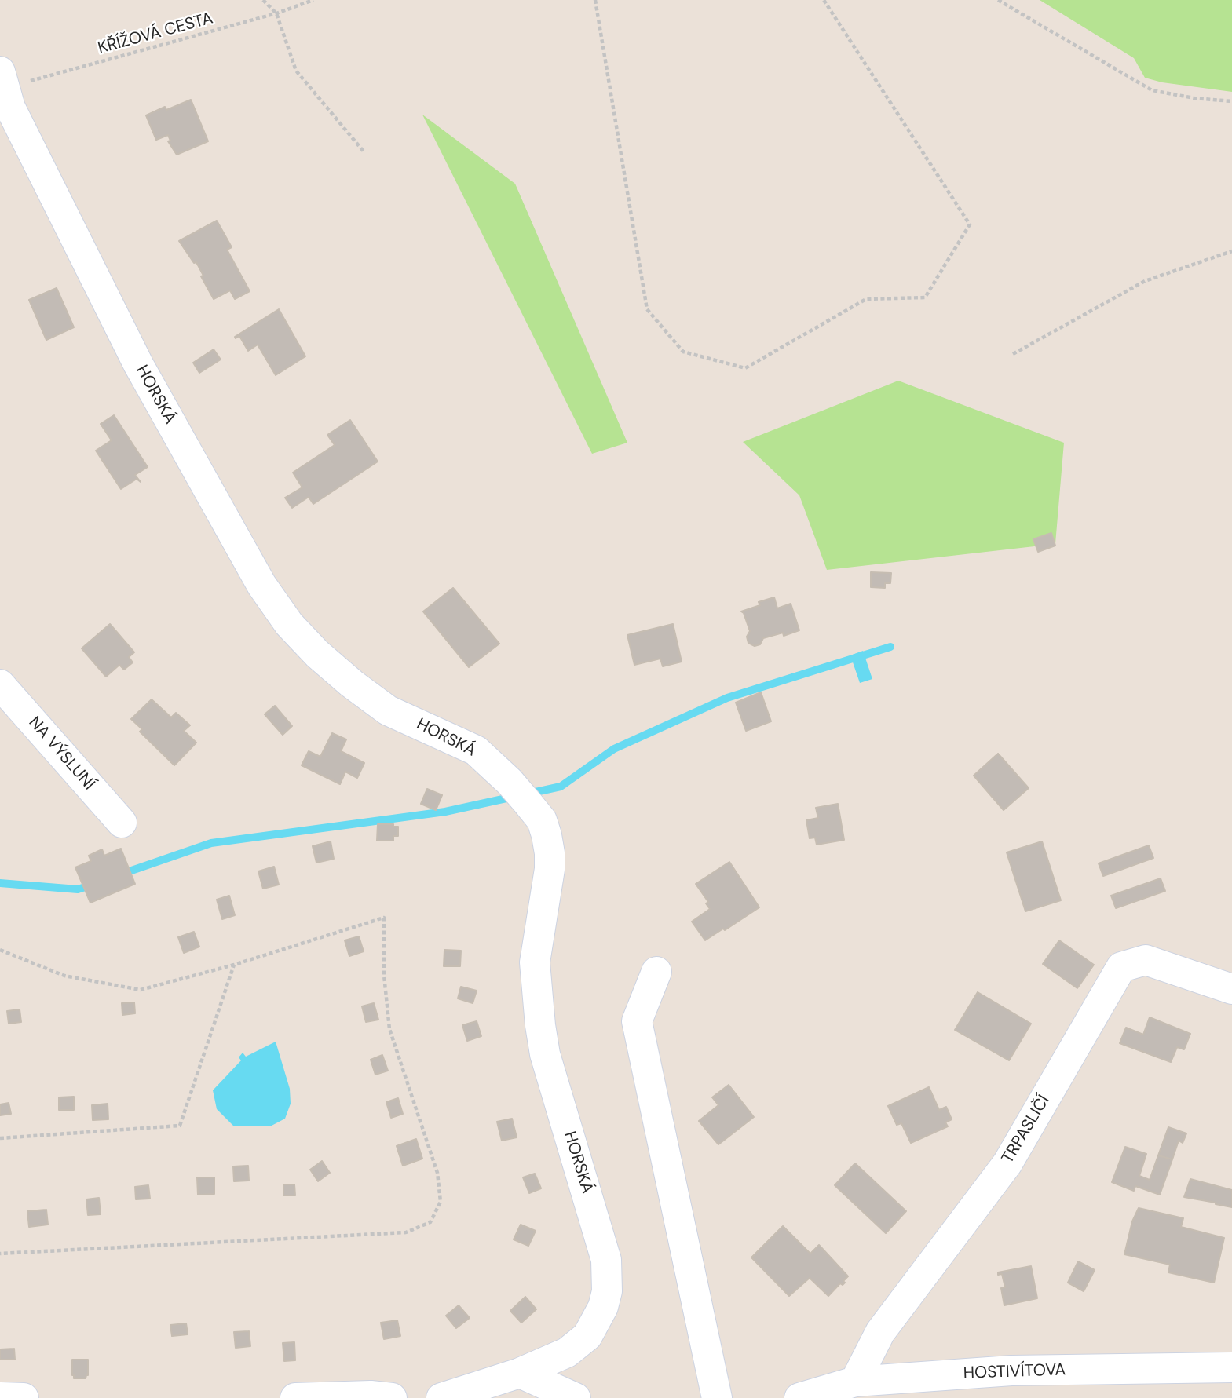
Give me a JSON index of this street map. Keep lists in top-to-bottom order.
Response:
{
  "streets": {
    "street": [
      "HORSKÁ",
      "NA VÝSLUNÍ",
      "TRPASLIČÍ",
      "HOSTIVÍTOVA"
    ],
    "path": ["KŘÍŽOVÁ CESTA"]
  },
  "crossings": [
    ["KŘÍŽOVÁ CESTA", "HORSKÁ"],
    ["TRPASLIČÍ", "HOSTIVÍTOVA"]
  ]
}
